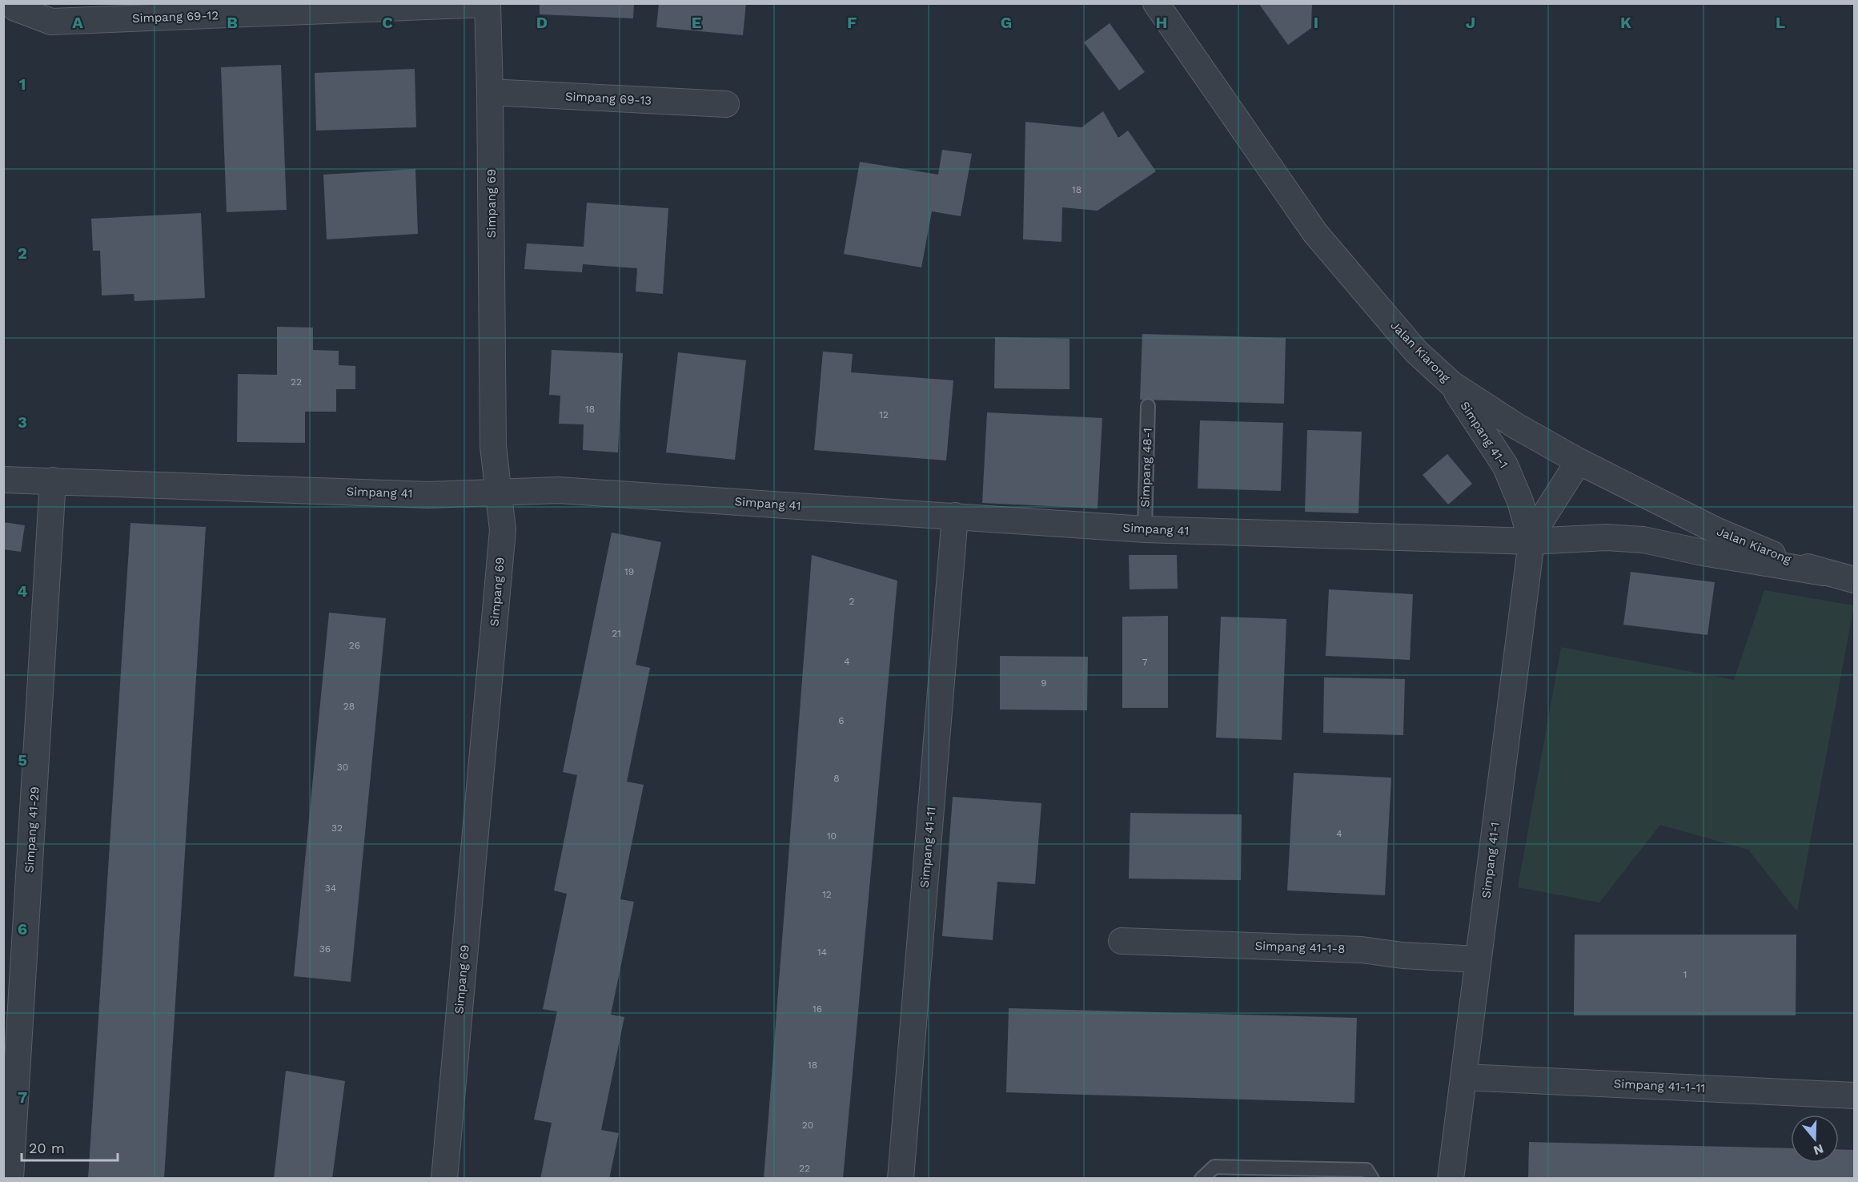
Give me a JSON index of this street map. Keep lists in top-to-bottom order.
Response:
{
  "streets": {
    "street": [
      "Simpang 69-12",
      "Simpang 69-13",
      "Simpang 69",
      "Jalan Kiarong",
      "Simpang 41-1",
      "Simpang 41",
      "Simpang 41-29",
      "Simpang 41-11",
      "Simpang 41-1-8",
      "Simpang 41-1-11"
    ],
    "lane": ["Simpang 48-1"]
  },
  "crossings": [
    ["Simpang 69-12", "Simpang 69"],
    ["Simpang 69-13", "Simpang 69"],
    ["Simpang 69", "Simpang 41"],
    ["Jalan Kiarong", "Simpang 41-1"],
    ["Simpang 41-1", "Simpang 41"],
    ["Simpang 41-1", "Simpang 41-1-8"],
    ["Simpang 41-1", "Simpang 41-1-11"],
    ["Simpang 48-1", "Simpang 41"],
    ["Simpang 41", "Simpang 41-29"],
    ["Simpang 41", "Simpang 41-11"]
  ],
  "house_numbers": [
    "18",
    "22",
    "18",
    "12",
    "19",
    "2",
    "21",
    "26",
    "4",
    "7",
    "9",
    "28",
    "6",
    "30",
    "8",
    "32",
    "4",
    "10",
    "34",
    "12",
    "36",
    "14",
    "1",
    "16",
    "18",
    "20",
    "22"
  ],
  "scale_bar": "20 m",
  "north": "bottom",
  "grid": {
    "columns": [
      "A",
      "B",
      "C",
      "D",
      "E",
      "F",
      "G",
      "H",
      "I",
      "J",
      "K",
      "L"
    ],
    "rows": [
      "1",
      "2",
      "3",
      "4",
      "5",
      "6",
      "7"
    ]
  }
}
